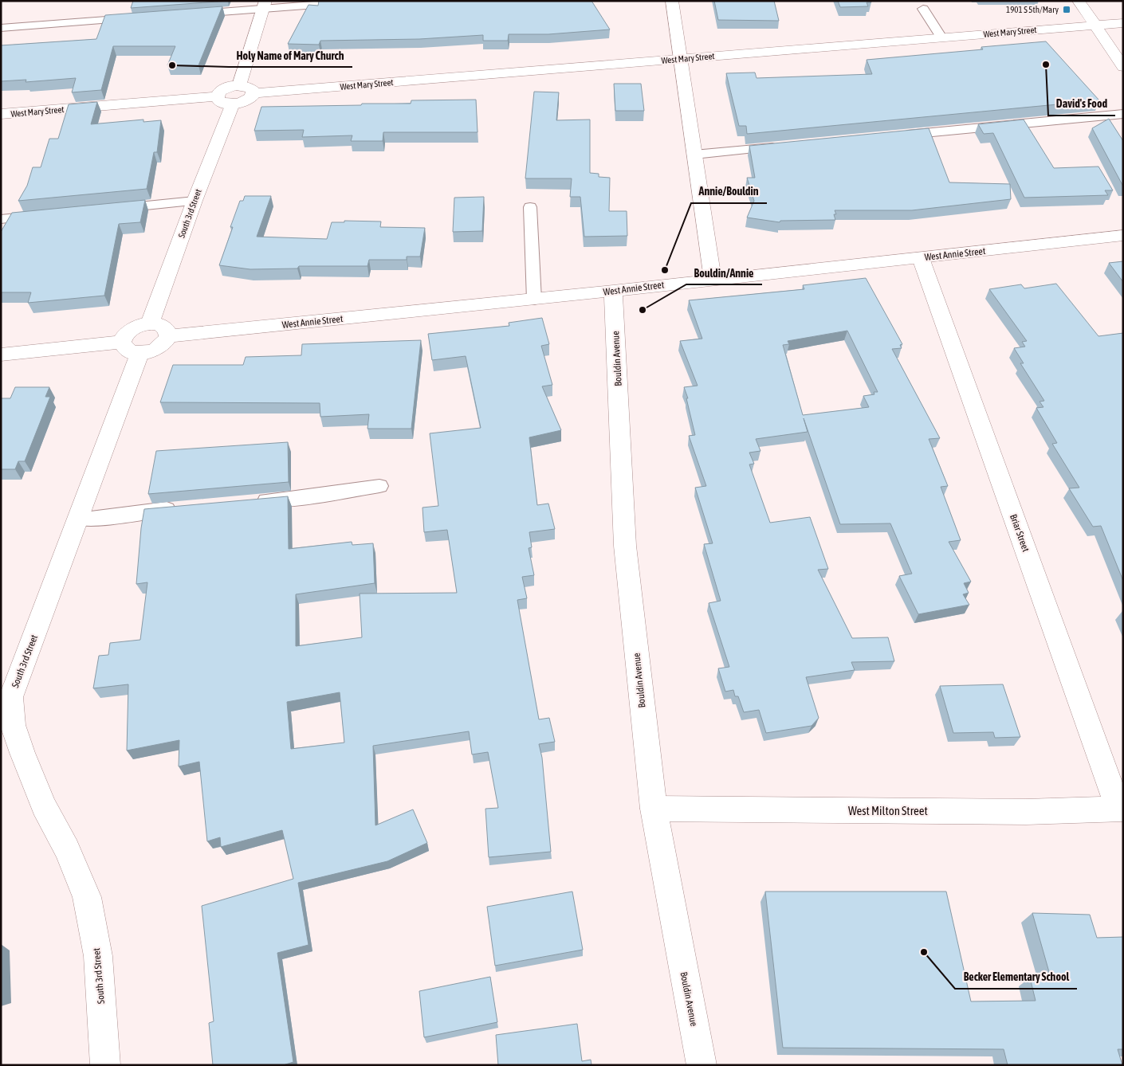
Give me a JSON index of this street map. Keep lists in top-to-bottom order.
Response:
{
  "streets": {
    "street": [
      "West Mary Street",
      "South 3rd Street",
      "West Annie Street",
      "Bouldin Avenue",
      "Briar Street",
      "West Milton Street"
    ]
  },
  "crossings": [
    ["South 3rd Street", "West Annie Street"],
    ["West Annie Street", "Bouldin Avenue"],
    ["West Annie Street", "Briar Street"],
    ["Bouldin Avenue", "West Milton Street"],
    ["Briar Street", "West Milton Street"]
  ],
  "places": {
    "transit": ["1901 S 5th/Mary"],
    "other": [
      "David's Food",
      "Holy Name of Mary Church",
      "Annie/Bouldin",
      "Bouldin/Annie",
      "Becker Elementary School"
    ]
  }
}
